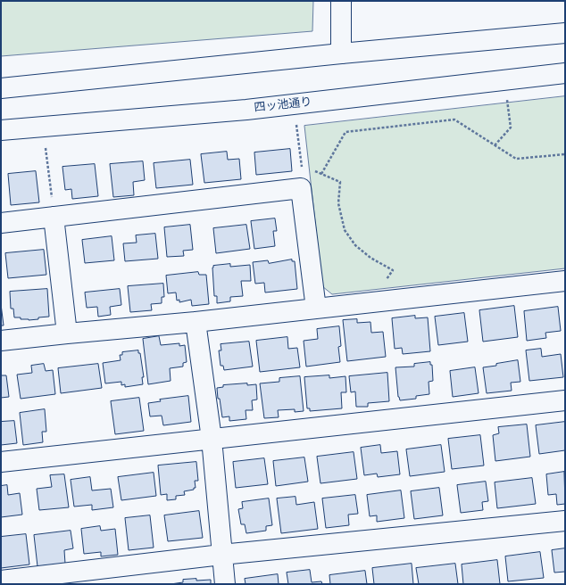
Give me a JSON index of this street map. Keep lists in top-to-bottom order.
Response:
{
  "streets": {
    "street": ["四ッ池通り"]
  }
}
